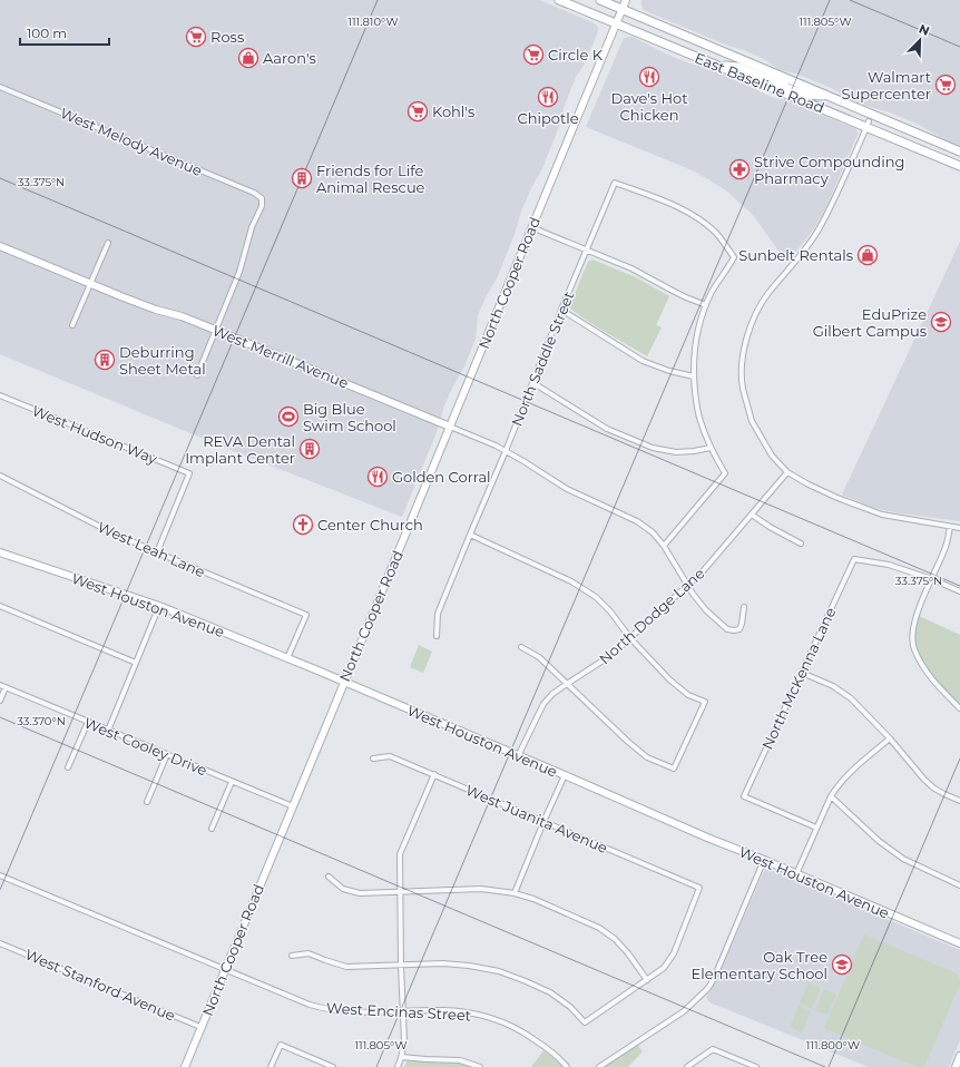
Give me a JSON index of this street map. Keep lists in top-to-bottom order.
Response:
{
  "streets": {
    "main road": ["East Baseline Road"],
    "street": [
      "West Melody Avenue",
      "North Cooper Road",
      "West Merrill Avenue",
      "North Saddle Street",
      "West Hudson Way",
      "West Leah Lane",
      "West Houston Avenue",
      "North Dodge Lane",
      "North McKenna Lane",
      "West Cooley Drive",
      "West Juanita Avenue",
      "West Stanford Avenue",
      "West Encinas Street"
    ]
  },
  "crossings": [
    ["East Baseline Road", "North Cooper Road"],
    ["West Melody Avenue", "West Merrill Avenue"],
    ["North Cooper Road", "West Merrill Avenue"],
    ["North Cooper Road", "West Houston Avenue"],
    ["North Cooper Road", "West Cooley Drive"],
    ["North Cooper Road", "West Stanford Avenue"],
    ["North Cooper Road", "West Encinas Street"],
    ["West Merrill Avenue", "North Saddle Street"],
    ["West Merrill Avenue", "North Dodge Lane"],
    ["West Hudson Way", "West Leah Lane"],
    ["West Leah Lane", "West Houston Avenue"],
    ["West Houston Avenue", "North Dodge Lane"]
  ],
  "places": {
    "supermarket": [
      "Ross",
      "Circle K",
      "Walmart Supercenter",
      "Kohl's"
    ],
    "shop": ["Aaron's", "Sunbelt Rentals"],
    "restaurant": ["Dave's Hot Chicken", "Chipotle", "Golden Corral"],
    "pharmacy": ["Strive Compounding Pharmacy"],
    "building": ["Friends for Life Animal Rescue", "Deburring Sheet Metal", "REVA Dental Implant Center"],
    "school or university": ["EduPrize Gilbert Campus", "Oak Tree Elementary School"],
    "sports": ["Big Blue Swim School"],
    "church": ["Center Church"]
  },
  "scale_bar": "100 m",
  "north": "top right",
  "coordinates": [
    "111.810°W",
    "111.805°W",
    "33.375°N",
    "33.370°N",
    "111.800°W"
  ]
}
